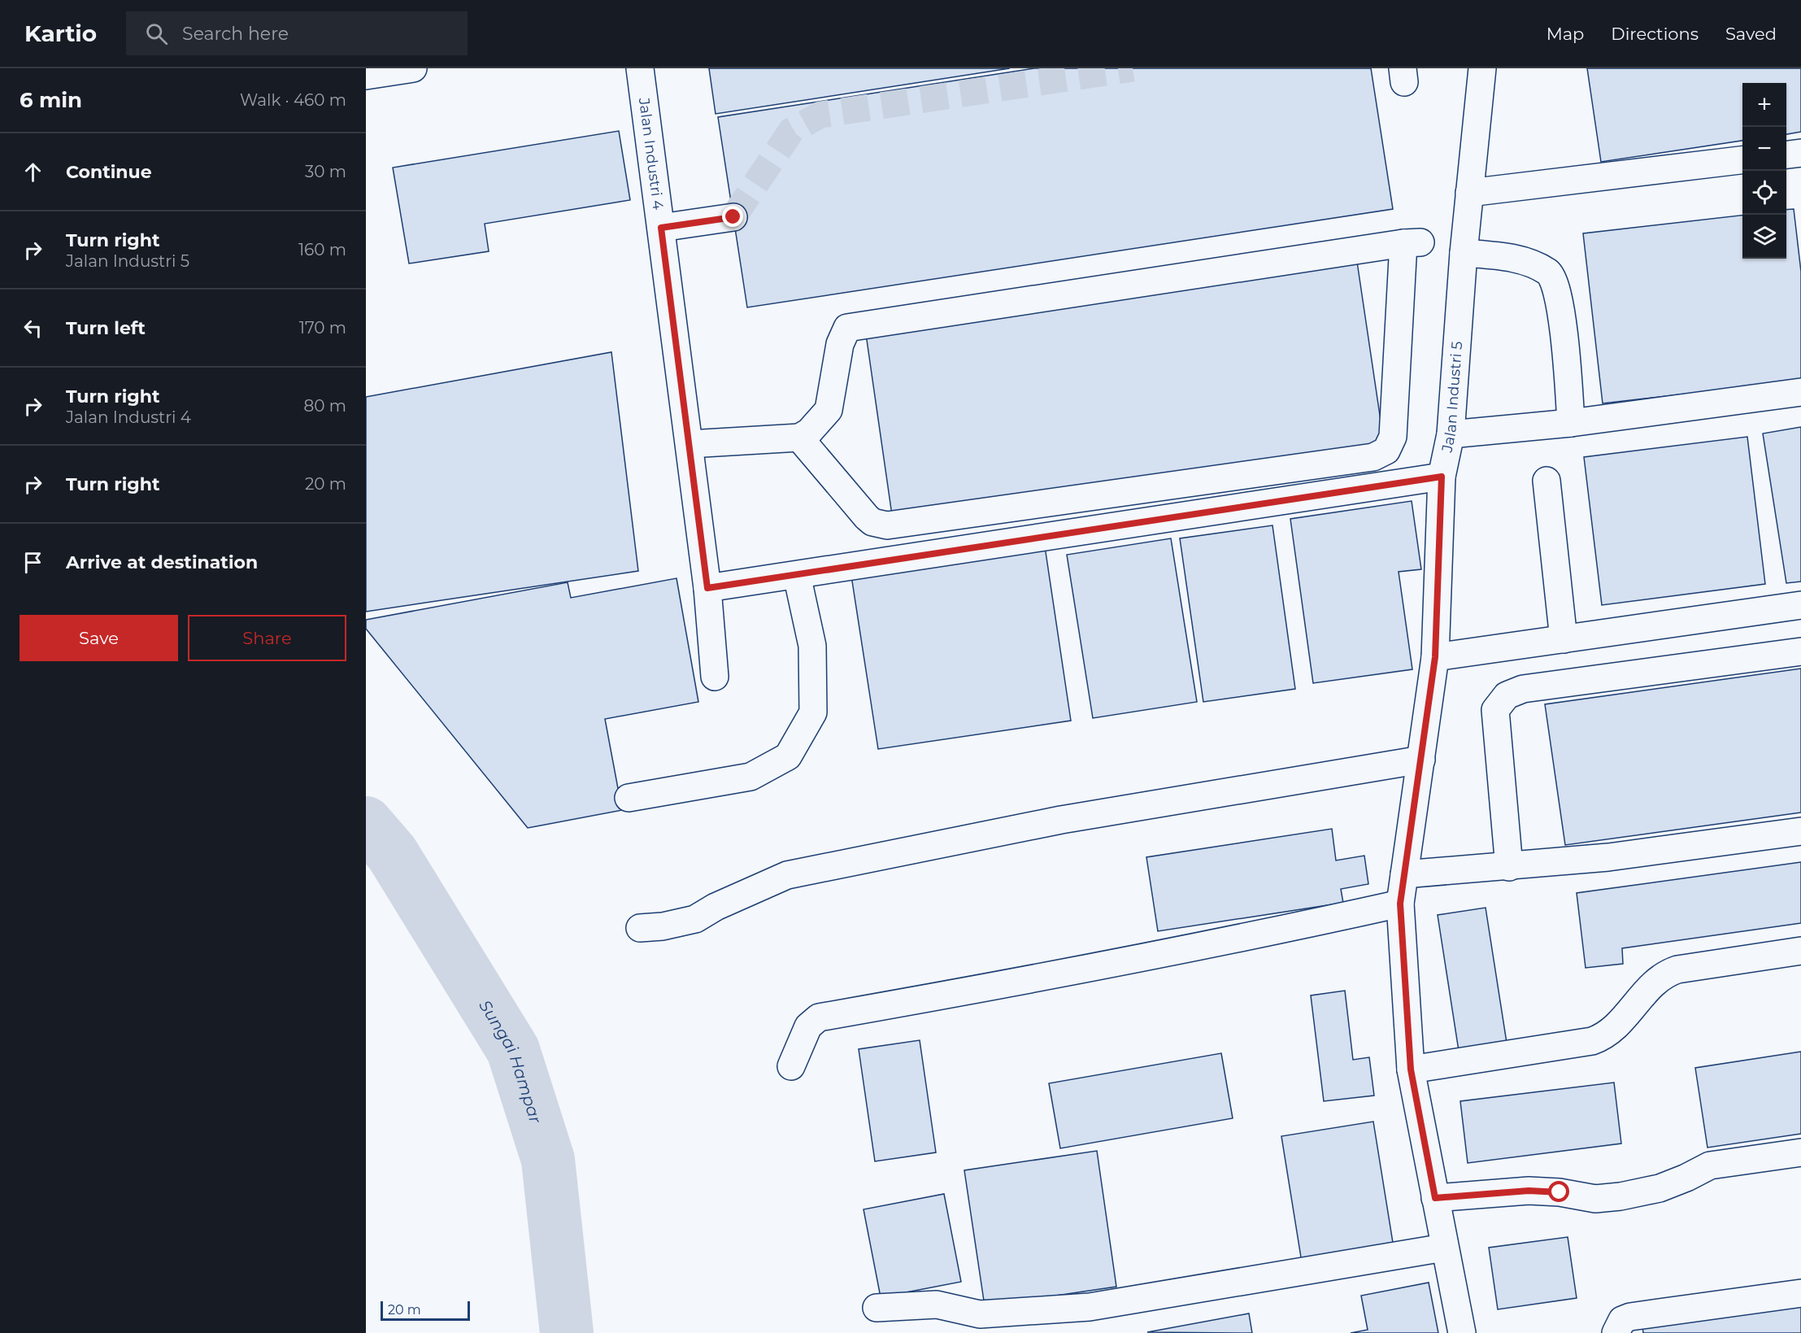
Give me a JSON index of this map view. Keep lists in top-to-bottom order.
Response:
{
  "streets": {
    "street": ["Jalan Industri 4", "Jalan Industri 5"]
  },
  "water": ["Sungai Hampar"],
  "scale_bar": "20 m",
  "page": {
    "header": "Kartio",
    "search": "Search here",
    "nav": ["Map", "Directions", "Saved"],
    "heading": ["6 min", "Walk · 460 m"],
    "map_buttons": ["+", "−"],
    "list": [
      ["Continue", "30 m"],
      ["Turn right", "Jalan Industri 5", "160 m"],
      ["Turn left", "170 m"],
      ["Turn right", "Jalan Industri 4", "80 m"],
      ["Turn right", "20 m"],
      "Arrive at destination"
    ],
    "buttons": ["Save", "Share"],
    "scale": "20 m"
  }
}
